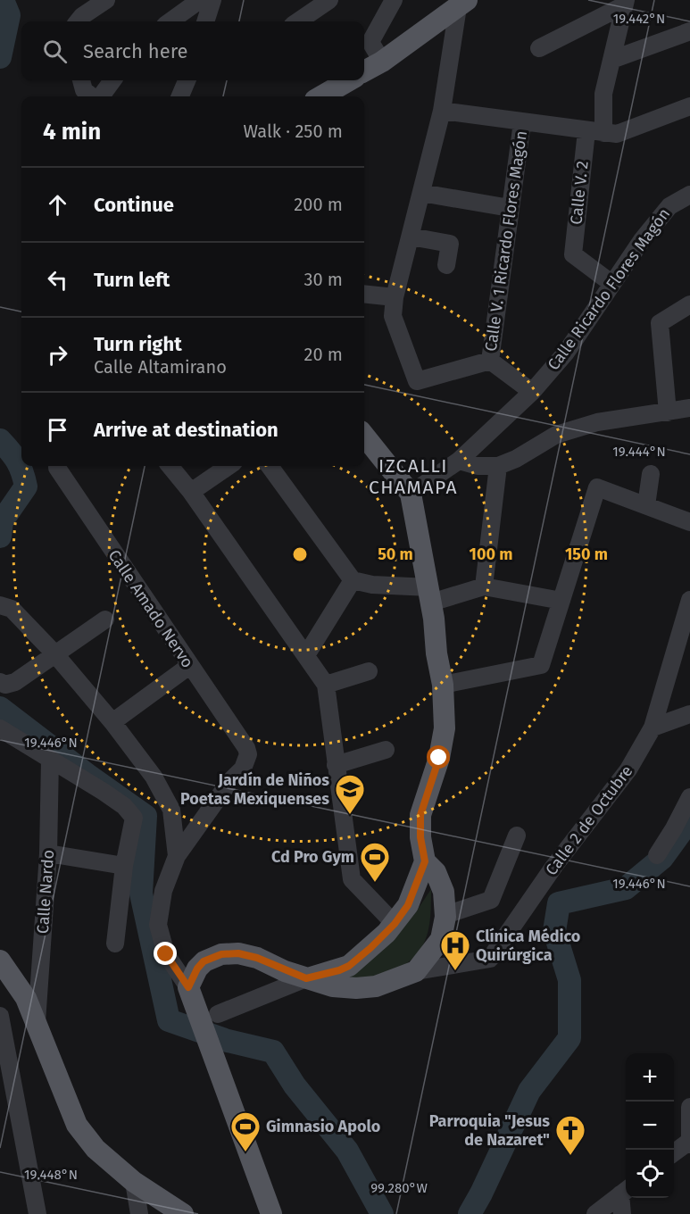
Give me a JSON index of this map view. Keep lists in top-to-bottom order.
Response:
{
  "streets": {
    "street": [
      "Calle V. 2",
      "Calle V. 1 Ricardo Flores Magón",
      "Calle Ricardo Flores Magón",
      "Calle Amado Nervo",
      "Calle 2 de Octubre",
      "Calle Nardo"
    ]
  },
  "crossings": [
    ["Calle V. 2", "Calle Ricardo Flores Magón"]
  ],
  "districts": ["IZCALLI CHAMAPA"],
  "places": {
    "school or university": ["Jardín de Niños Poetas Mexiquenses"],
    "sports": ["Cd Pro Gym", "Gimnasio Apolo"],
    "hospital": ["Clínica Médico Quirúrgica"],
    "church": ["Parroquia \"Jesus de Nazaret\""]
  },
  "page": {
    "search": "Search here",
    "heading": ["4 min", "Walk · 250 m"],
    "list": [
      ["Continue", "200 m"],
      ["Turn left", "30 m"],
      ["Turn right", "Calle Altamirano", "20 m"],
      "Arrive at destination"
    ],
    "map_buttons": ["+", "−"]
  },
  "coordinates": [
    "19.442°N",
    "19.444°N",
    "19.446°N",
    "19.448°N",
    "99.280°W"
  ],
  "rings": ["50 m", "100 m", "150 m"]
}
